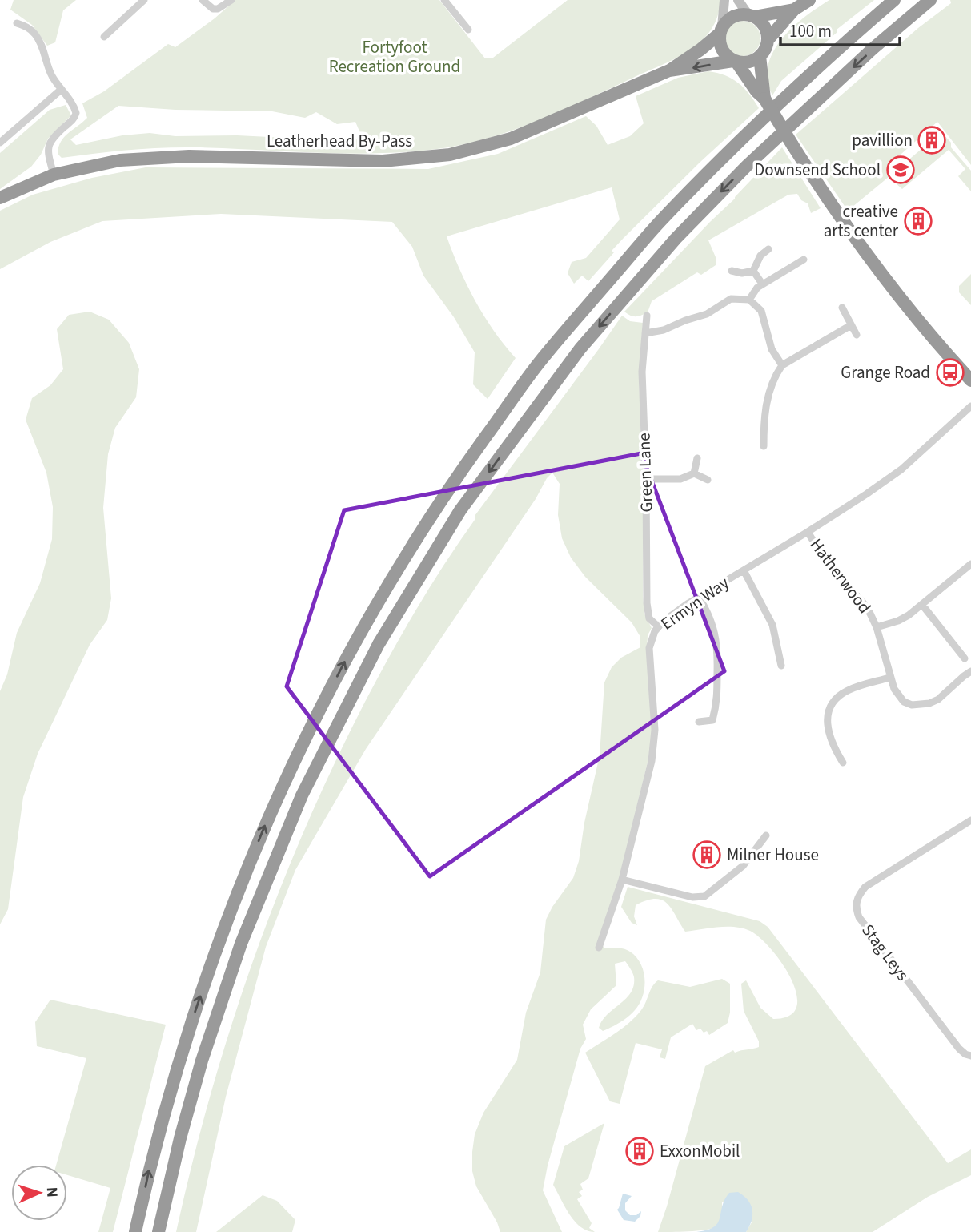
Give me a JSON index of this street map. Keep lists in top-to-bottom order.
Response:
{
  "streets": {
    "highway": ["Leatherhead By-Pass"],
    "street": [
      "Green Lane",
      "Hatherwood",
      "Ermyn Way",
      "Stag Leys"
    ]
  },
  "crossings": [
    ["Green Lane", "Ermyn Way"],
    ["Hatherwood", "Ermyn Way"]
  ],
  "parks": ["Fortyfoot Recreation Ground"],
  "places": {
    "building": [
      "pavillion",
      "creative arts center",
      "Milner House",
      "ExxonMobil"
    ],
    "school or university": ["Downsend School"],
    "bus stop": ["Grange Road"]
  },
  "scale_bar": "100 m",
  "north": "right"
}
